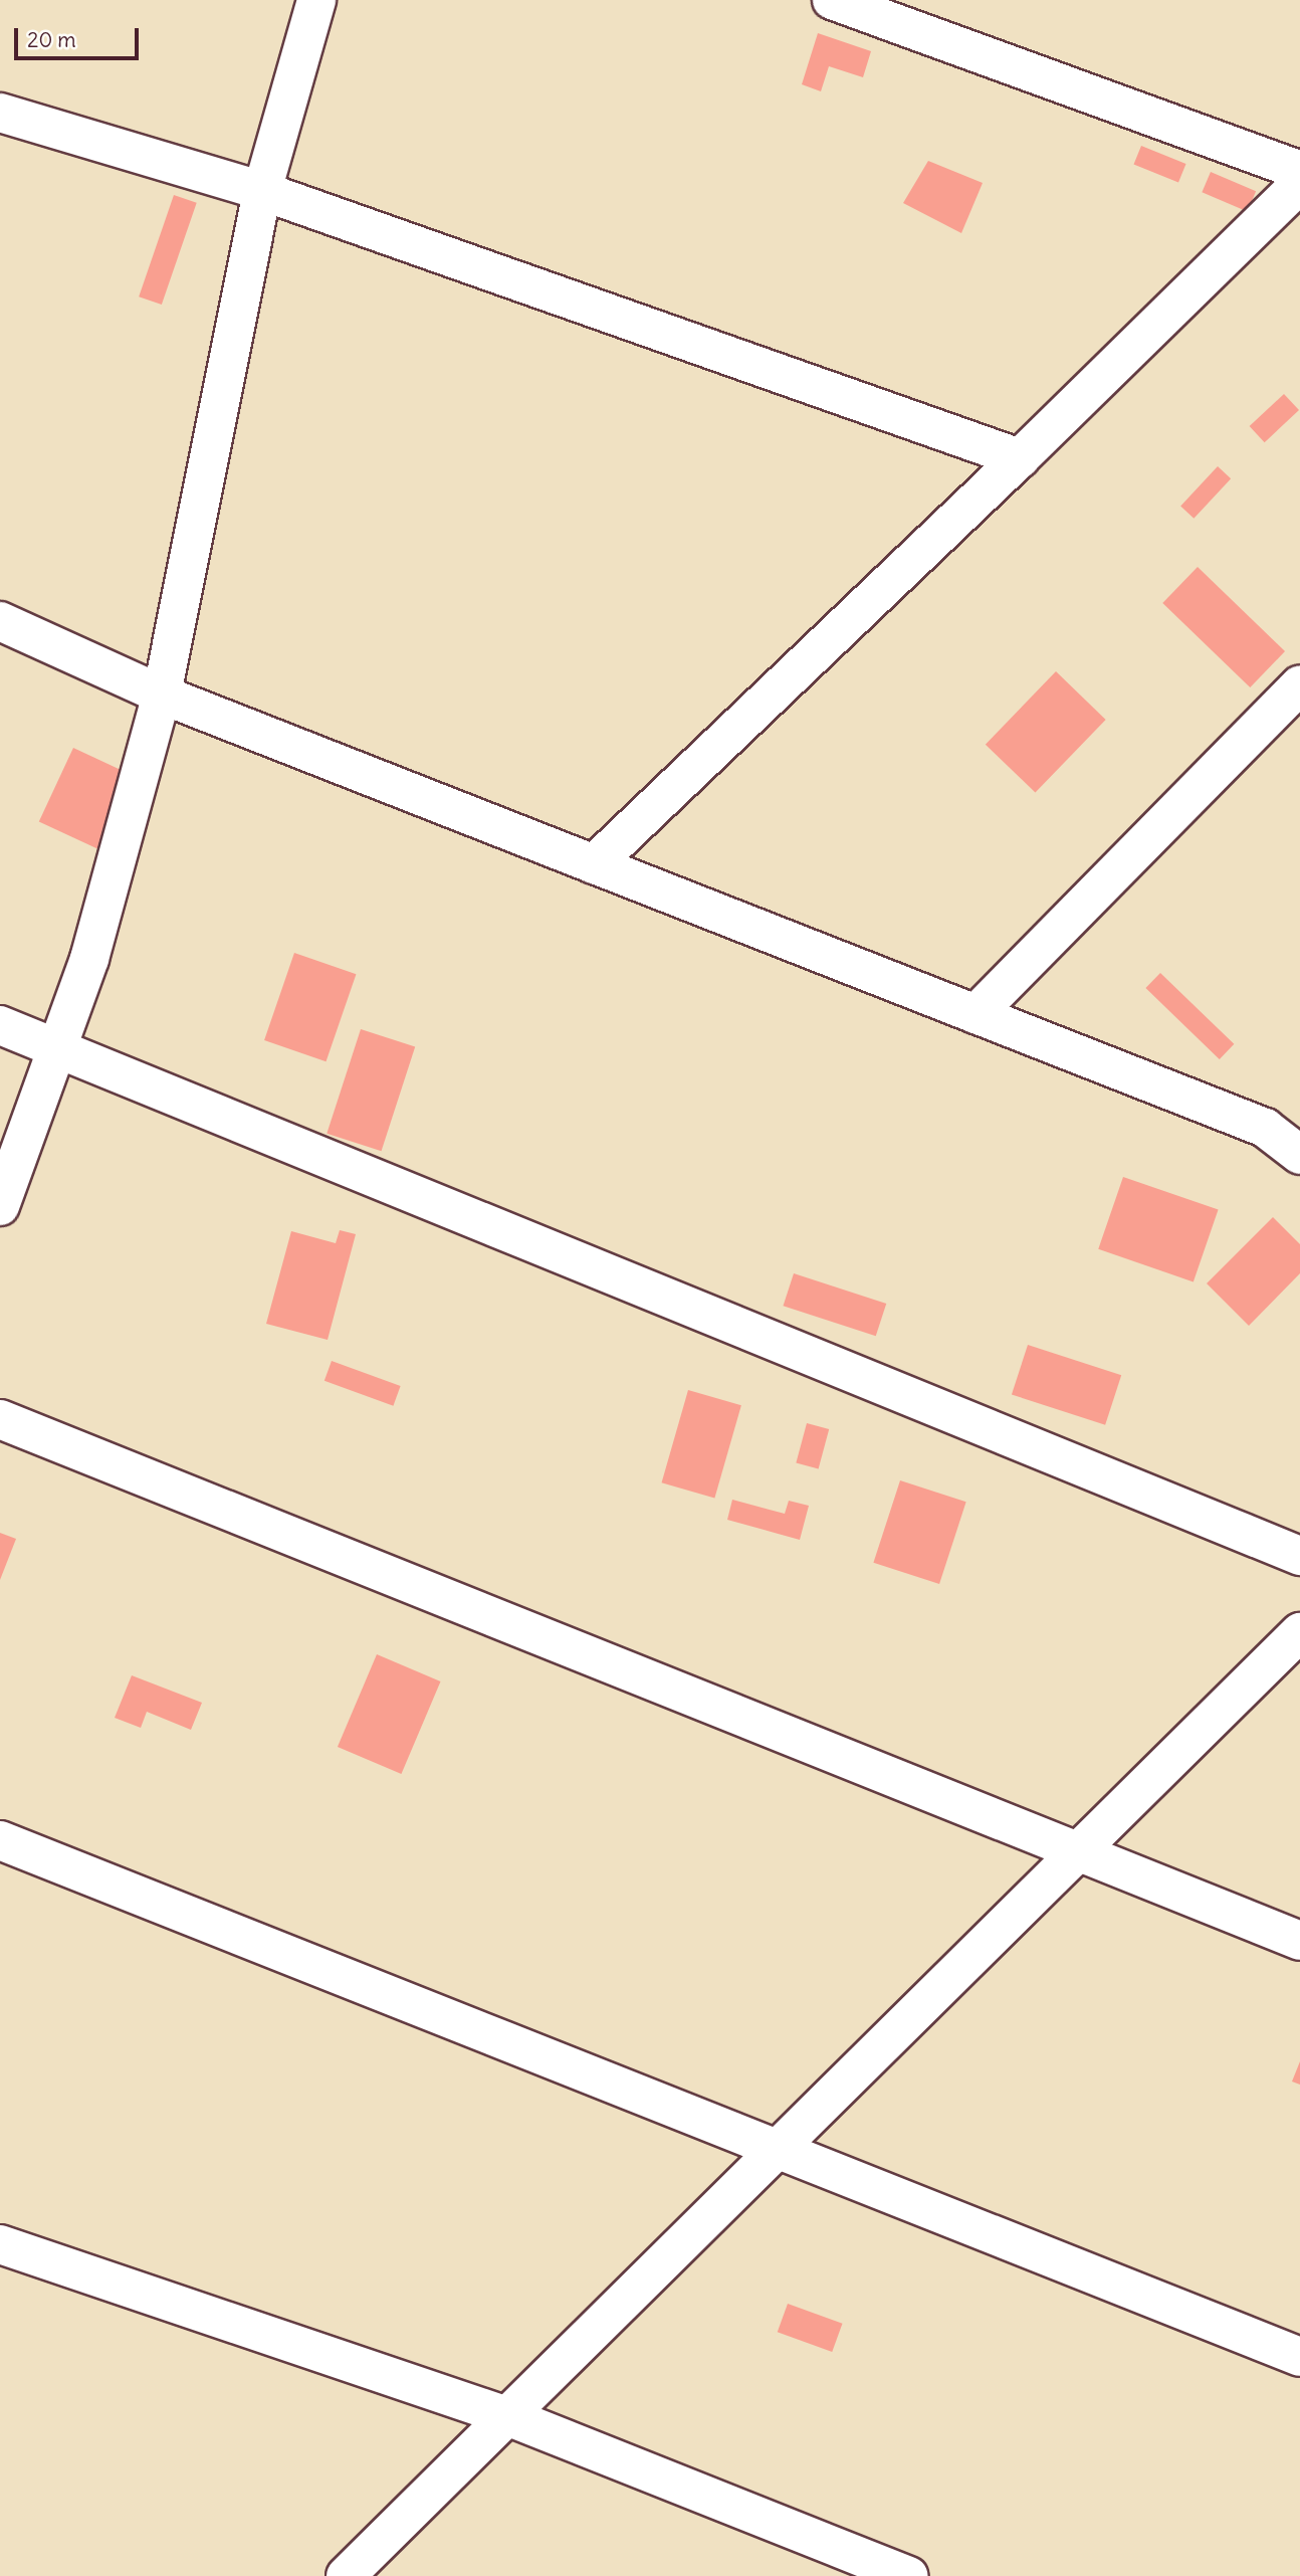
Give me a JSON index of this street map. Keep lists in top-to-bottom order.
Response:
{
  "scale_bar": "20 m"
}
